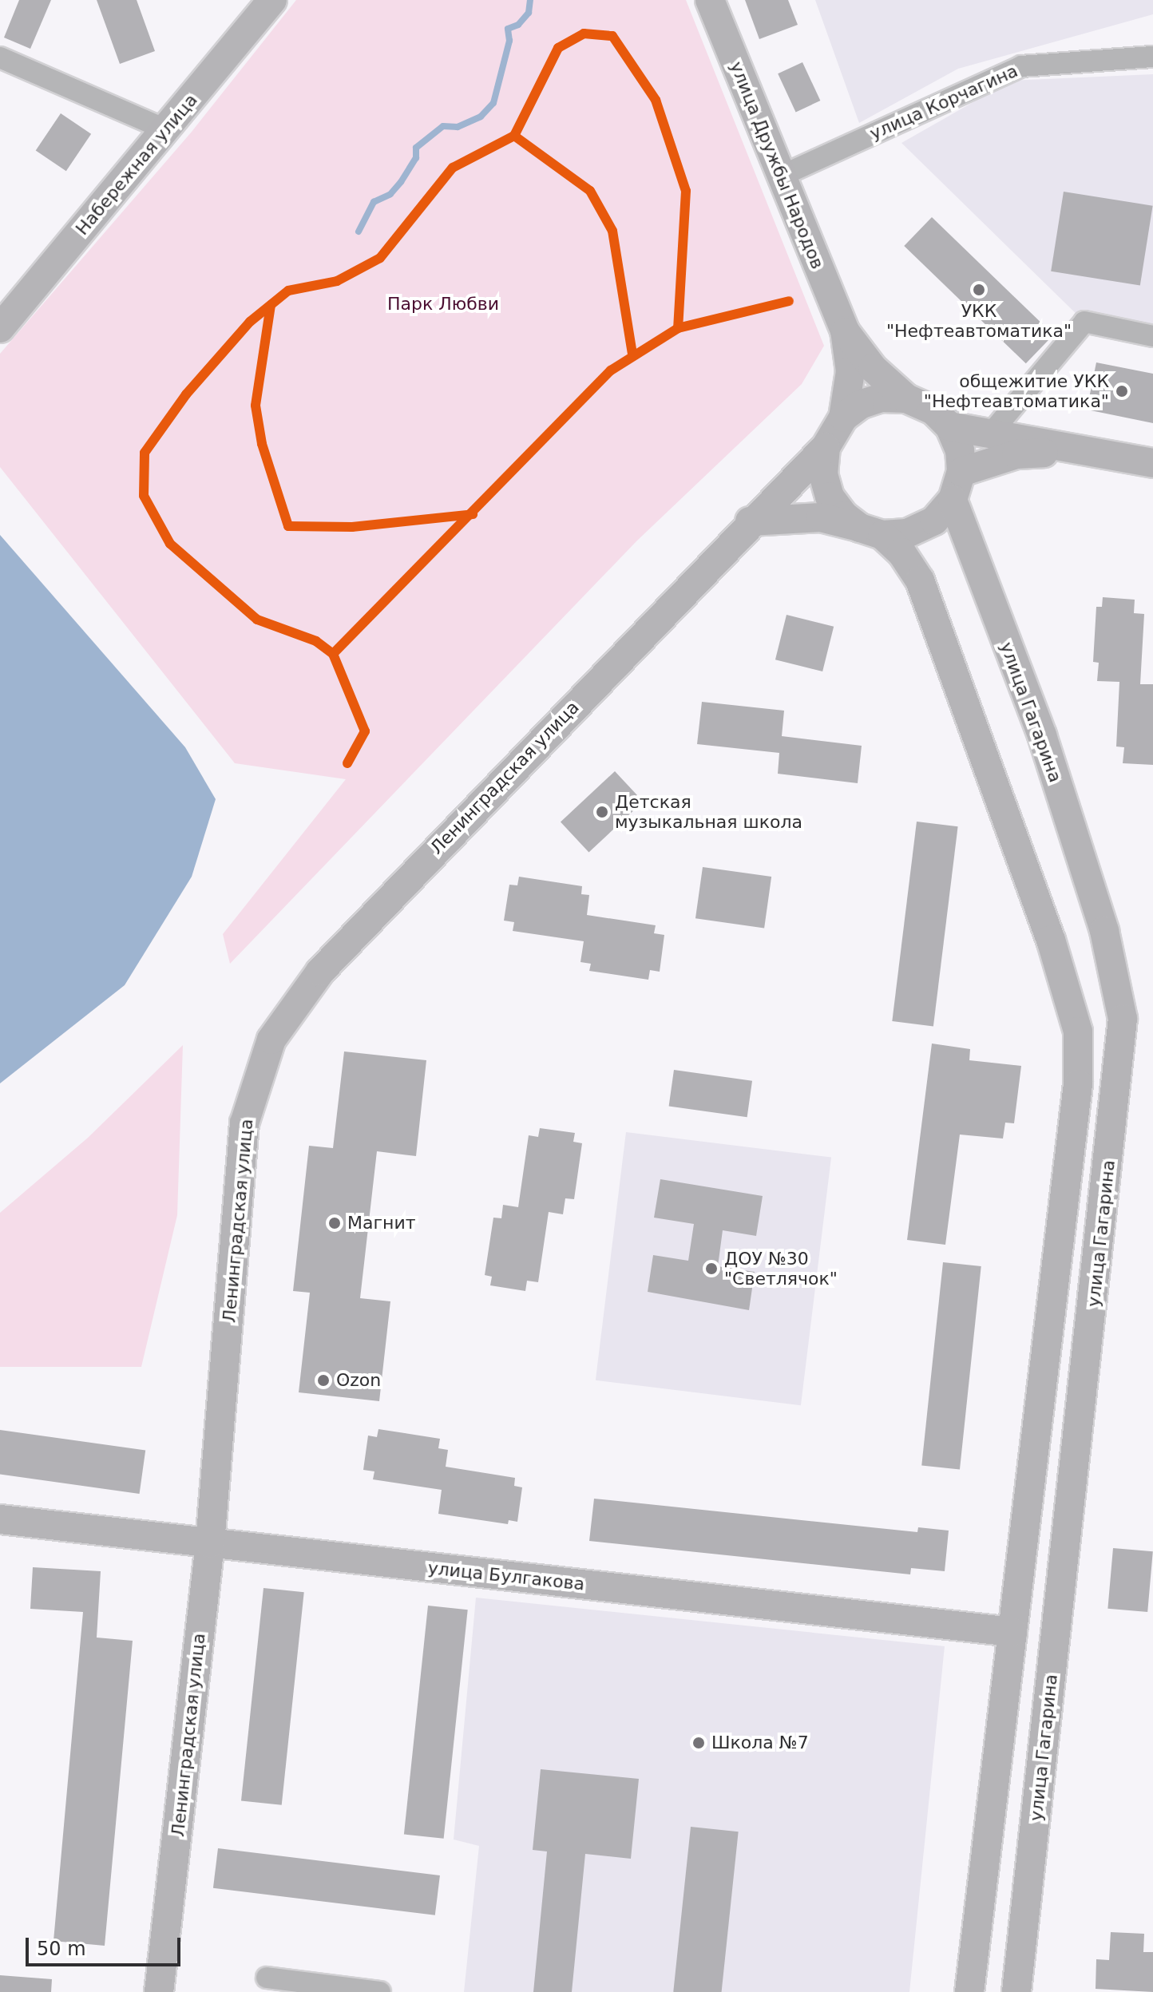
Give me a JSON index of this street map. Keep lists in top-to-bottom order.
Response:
{
  "streets": {
    "street": [
      "улица Корчагина",
      "Набережная улица",
      "улица Дружбы Народов",
      "улица Гагарина",
      "Ленинградская улица",
      "улица Булгакова"
    ]
  },
  "crossings": [
    ["улица Корчагина", "улица Дружбы Народов"],
    ["улица Гагарина", "Ленинградская улица"],
    ["Ленинградская улица", "улица Булгакова"]
  ],
  "parks": ["Парк Любви"],
  "places": [
    "УКК \"Нефтеавтоматика\"",
    "общежитие УКК \"Нефтеавтоматика\"",
    "Детская музыкальная школа",
    "Магнит",
    "ДОУ №30 \"Светлячок\"",
    "Ozon",
    "Школа №7"
  ],
  "scale_bar": "50 m"
}
